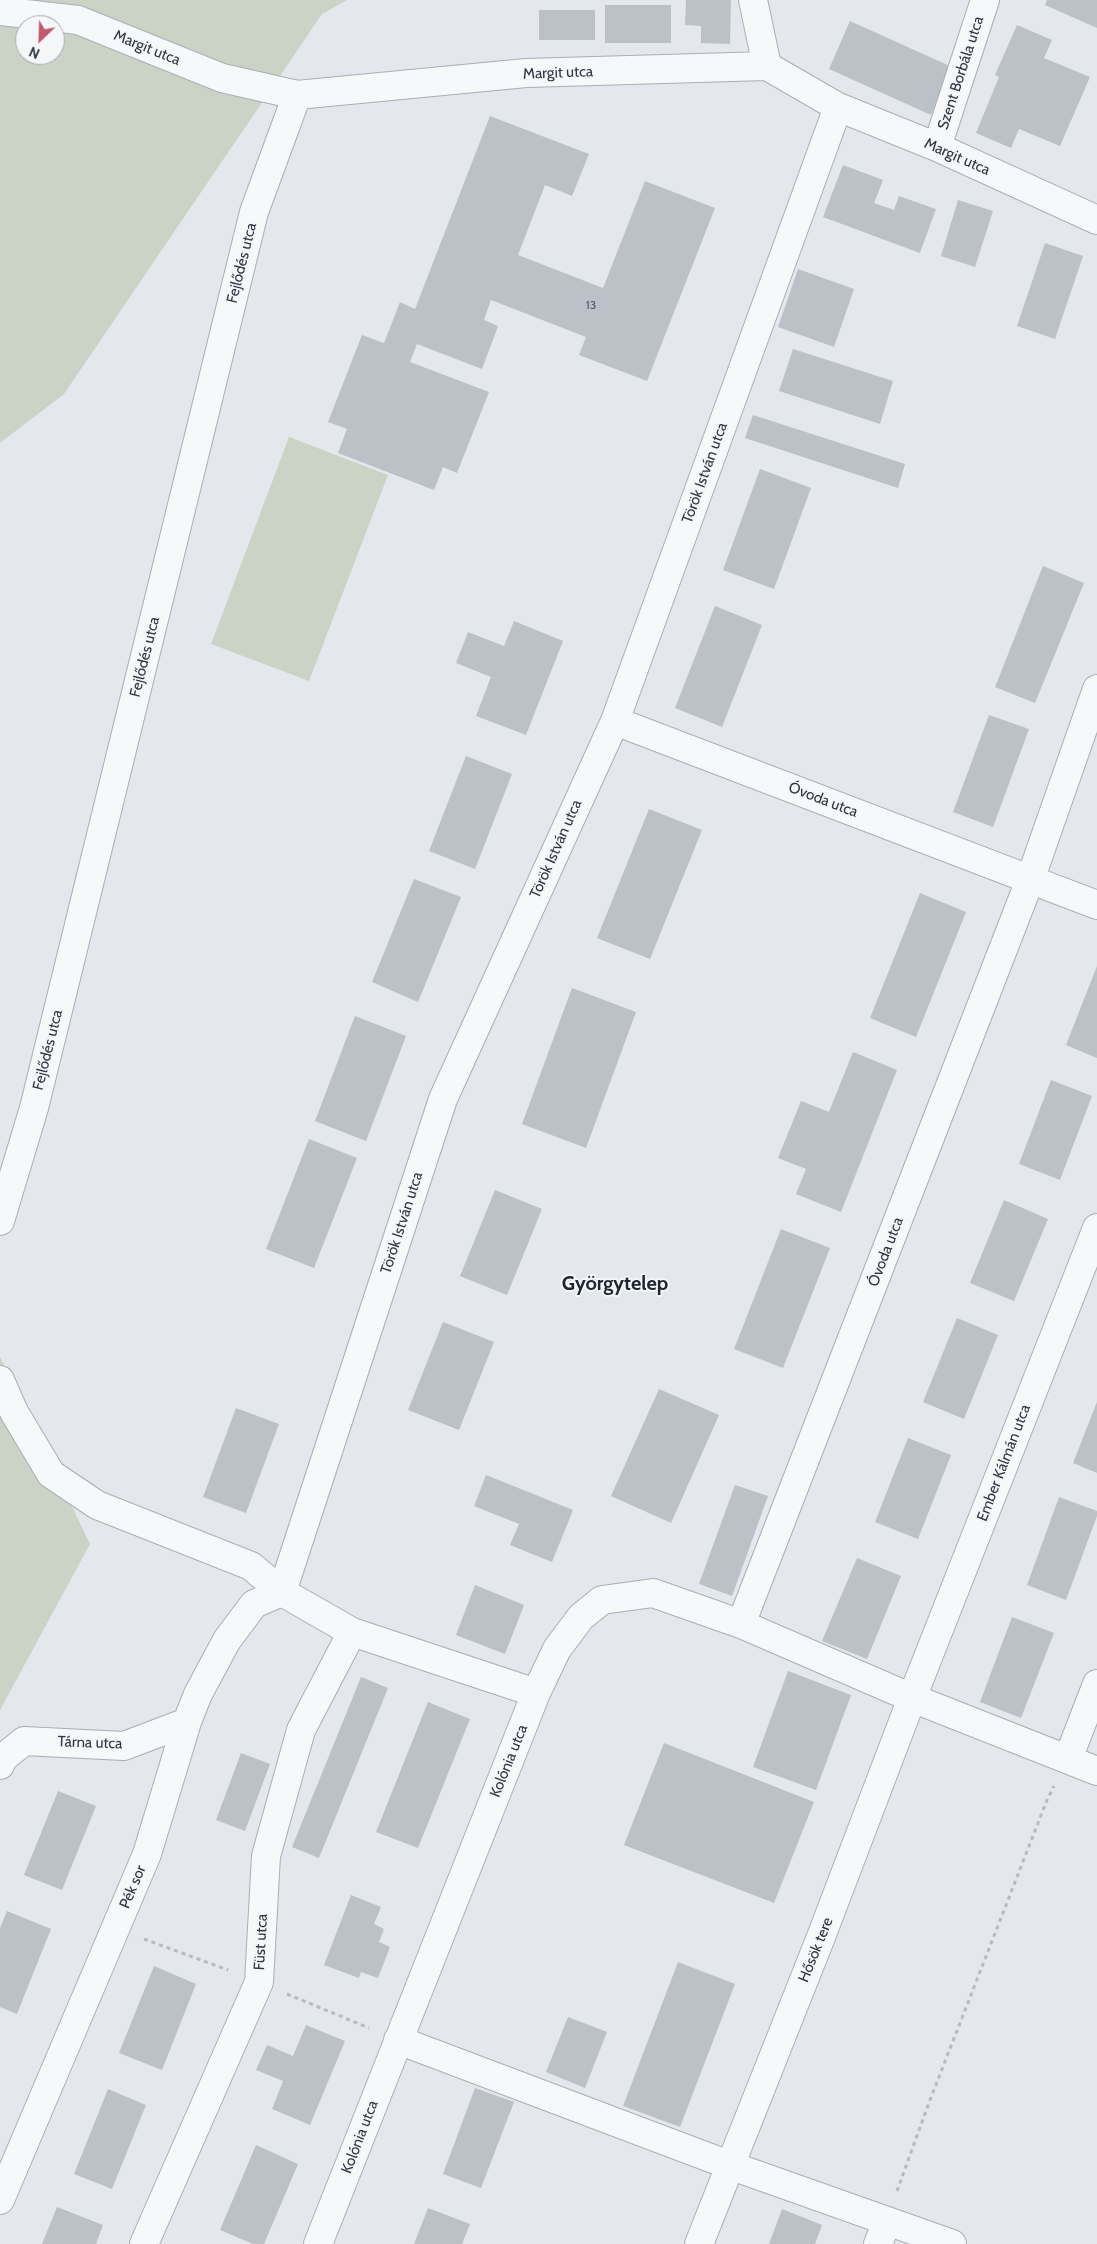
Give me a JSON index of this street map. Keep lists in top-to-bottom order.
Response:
{
  "streets": {
    "street": [
      "Margit utca",
      "Szent Borbála utca",
      "Fejlődés utca",
      "Török István utca",
      "Óvoda utca",
      "Ember Kálmán utca",
      "Tárna utca",
      "Kolónia utca",
      "Pék sor",
      "Füst utca",
      "Hősök tere"
    ]
  },
  "crossings": [
    ["Margit utca", "Szent Borbála utca"],
    ["Margit utca", "Fejlődés utca"],
    ["Margit utca", "Török István utca"],
    ["Török István utca", "Óvoda utca"],
    ["Török István utca", "Pék sor"],
    ["Óvoda utca", "Kolónia utca"],
    ["Ember Kálmán utca", "Kolónia utca"],
    ["Ember Kálmán utca", "Hősök tere"],
    ["Tárna utca", "Pék sor"],
    ["Kolónia utca", "Hősök tere"]
  ],
  "districts": ["Györgytelep"],
  "house_numbers": ["13"],
  "north": "bottom left"
}
